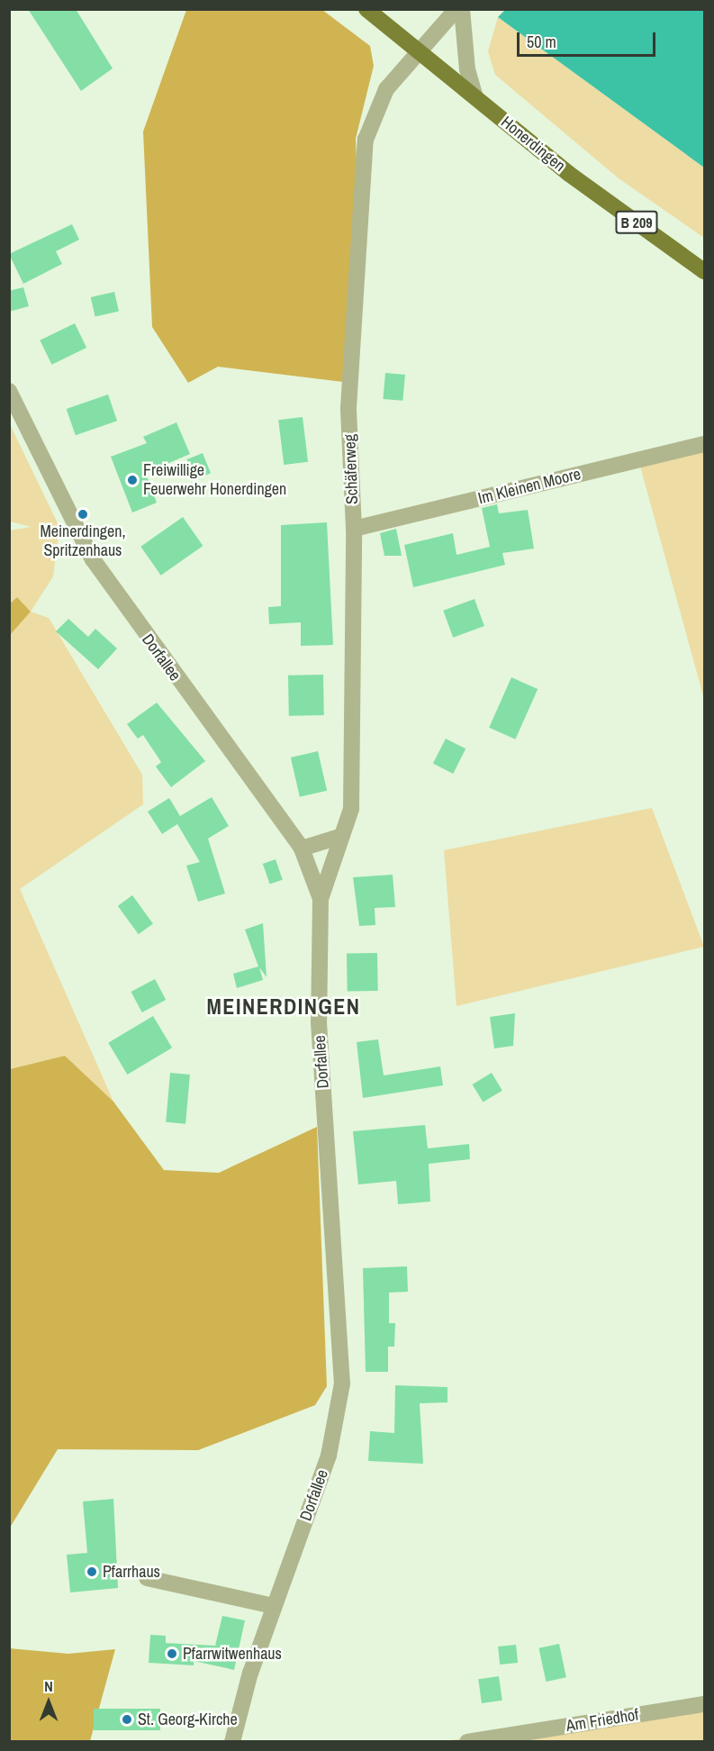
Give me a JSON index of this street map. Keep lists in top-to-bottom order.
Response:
{
  "streets": {
    "main road": ["Honerdingen", "B 209"],
    "street": [
      "Schäferweg",
      "Im Kleinen Moore",
      "Dorfallee",
      "Am Friedhof"
    ]
  },
  "crossings": [
    ["Honerdingen", "Schäferweg"],
    ["Schäferweg", "Im Kleinen Moore"],
    ["Schäferweg", "Dorfallee"]
  ],
  "districts": ["MEINERDINGEN"],
  "places": [
    "Freiwillige Feuerwehr Honerdingen",
    "Meinerdingen, Spritzenhaus",
    "Pfarrhaus",
    "Pfarrwitwenhaus",
    "St. Georg-Kirche"
  ],
  "scale_bar": "50 m",
  "north": "top"
}
